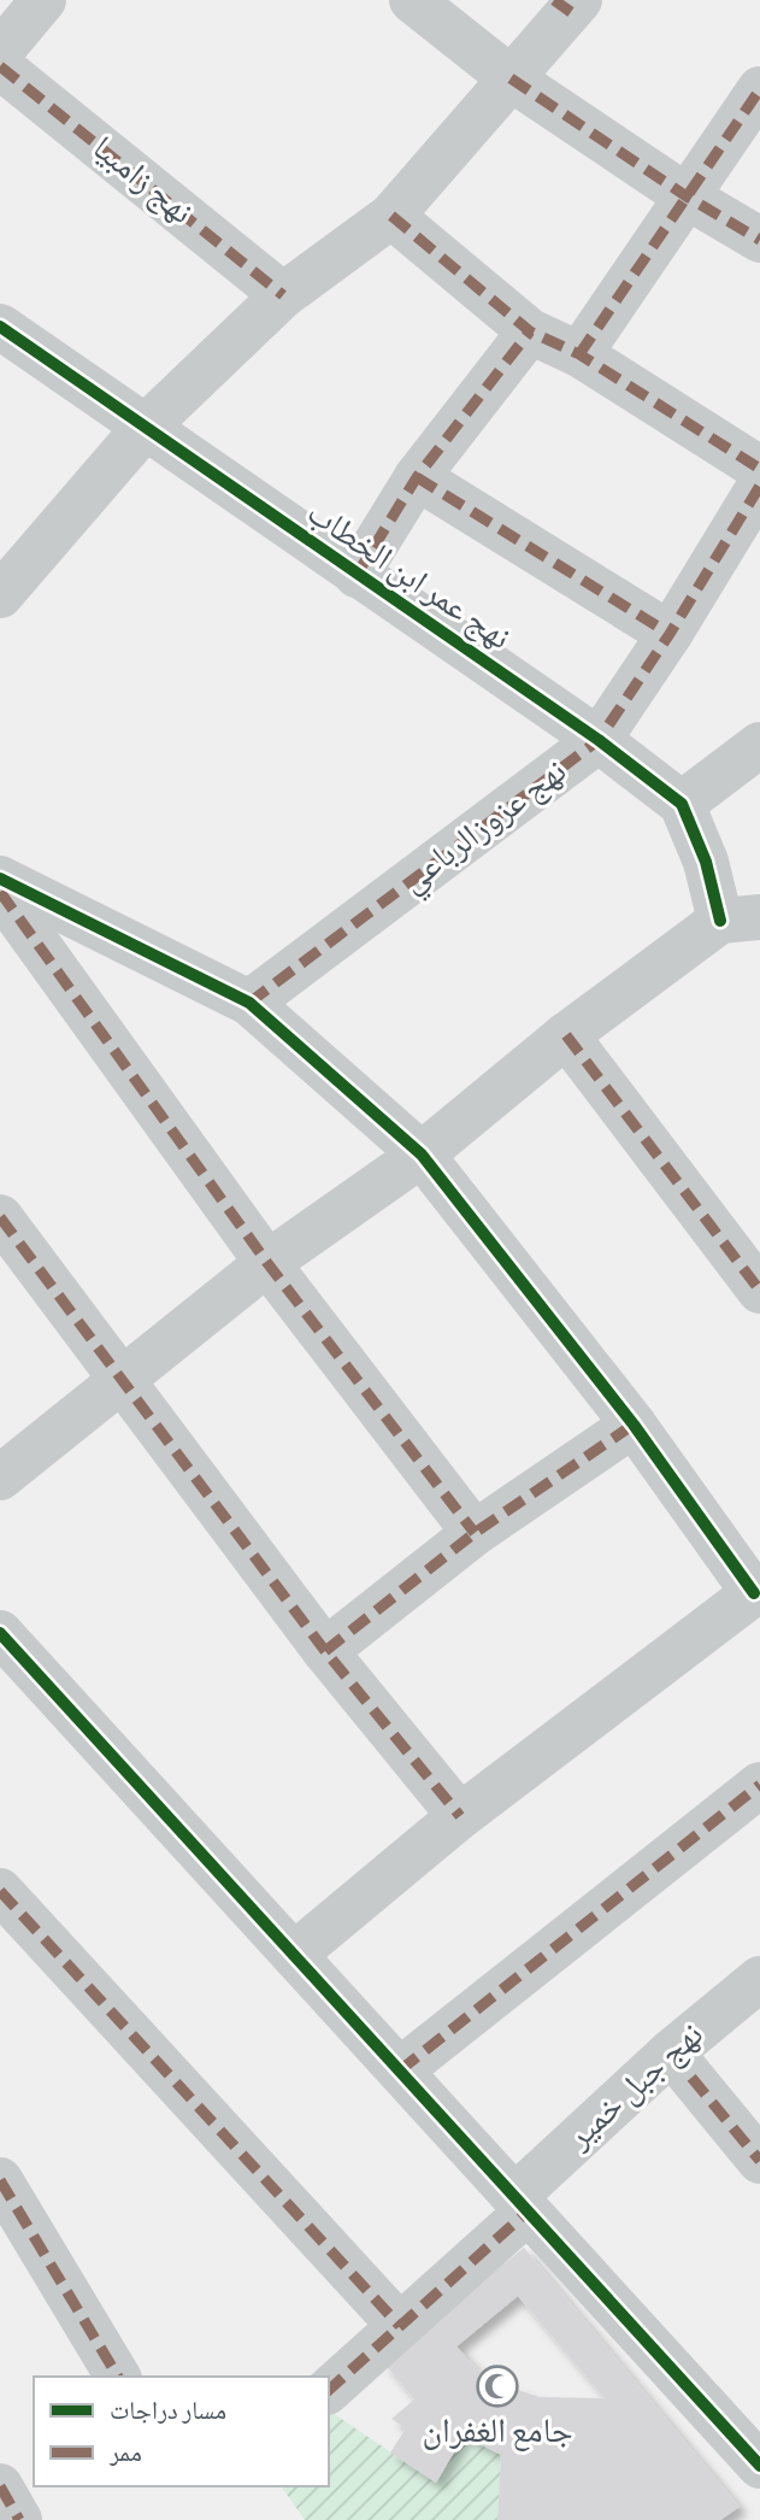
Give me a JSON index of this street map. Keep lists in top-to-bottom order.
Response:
{
  "streets": {
    "street": [
      "نهج زامبيا",
      "نهج عمر ابن الخطاب",
      "نهج عزوزالرباعي",
      "نهج جبل خمير"
    ]
  },
  "crossings": [
    ["نهج عمر ابن الخطاب", "نهج عزوزالرباعي"]
  ],
  "places": {
    "mosque": ["جامع الغفران"]
  },
  "legend": ["مسار دراجات", "ممر"]
}
